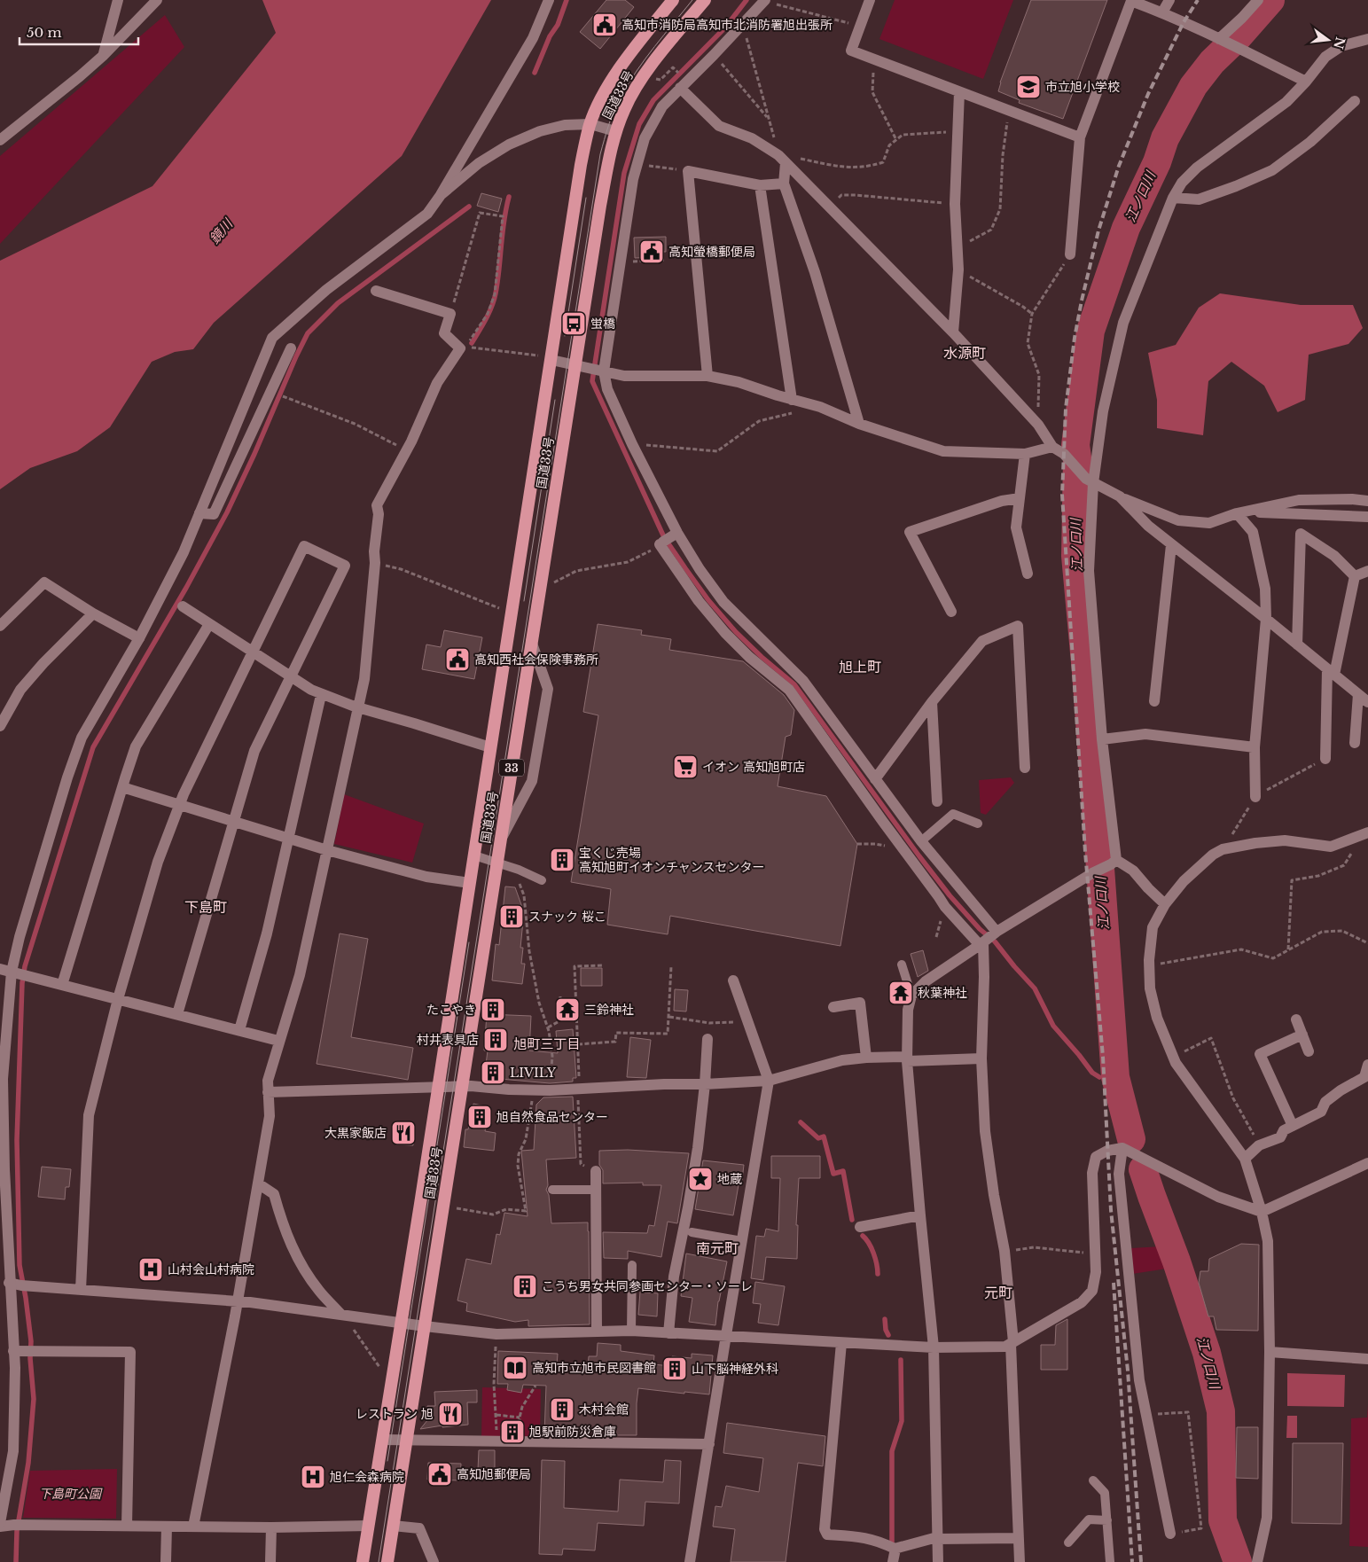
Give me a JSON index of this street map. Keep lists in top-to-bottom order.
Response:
{
  "streets": {
    "highway": ["国道33号", "33"]
  },
  "districts": [
    "水源町",
    "旭上町",
    "下島町",
    "旭町三丁目",
    "南元町",
    "元町"
  ],
  "water": ["江ノ口川", "鏡川"],
  "parks": ["下島町公園"],
  "places": {
    "public building": [
      "高知市消防局高知市北消防署旭出張所",
      "高知螢橋郵便局",
      "高知西社会保険事務所",
      "高知旭郵便局"
    ],
    "school or university": ["市立旭小学校"],
    "bus stop": ["蛍橋"],
    "supermarket": ["イオン 高知旭町店"],
    "building": [
      "宝くじ売場 高知旭町イオンチャンスセンター",
      "スナック 桜こ",
      "たこやき",
      "村井表具店",
      "LIVILY",
      "旭自然食品センター",
      "こうち男女共同参画センター・ソーレ",
      "山下脳神経外科",
      "木村会館",
      "旭駅前防災倉庫"
    ],
    "temple": ["秋葉神社", "三鈴神社"],
    "restaurant": ["大黒家飯店", "レストラン 旭"],
    "place": ["地蔵"],
    "hospital": ["山村会山村病院", "旭仁会森病院"],
    "library": ["高知市立旭市民図書館"]
  },
  "scale_bar": "50 m",
  "north": "right"
}
